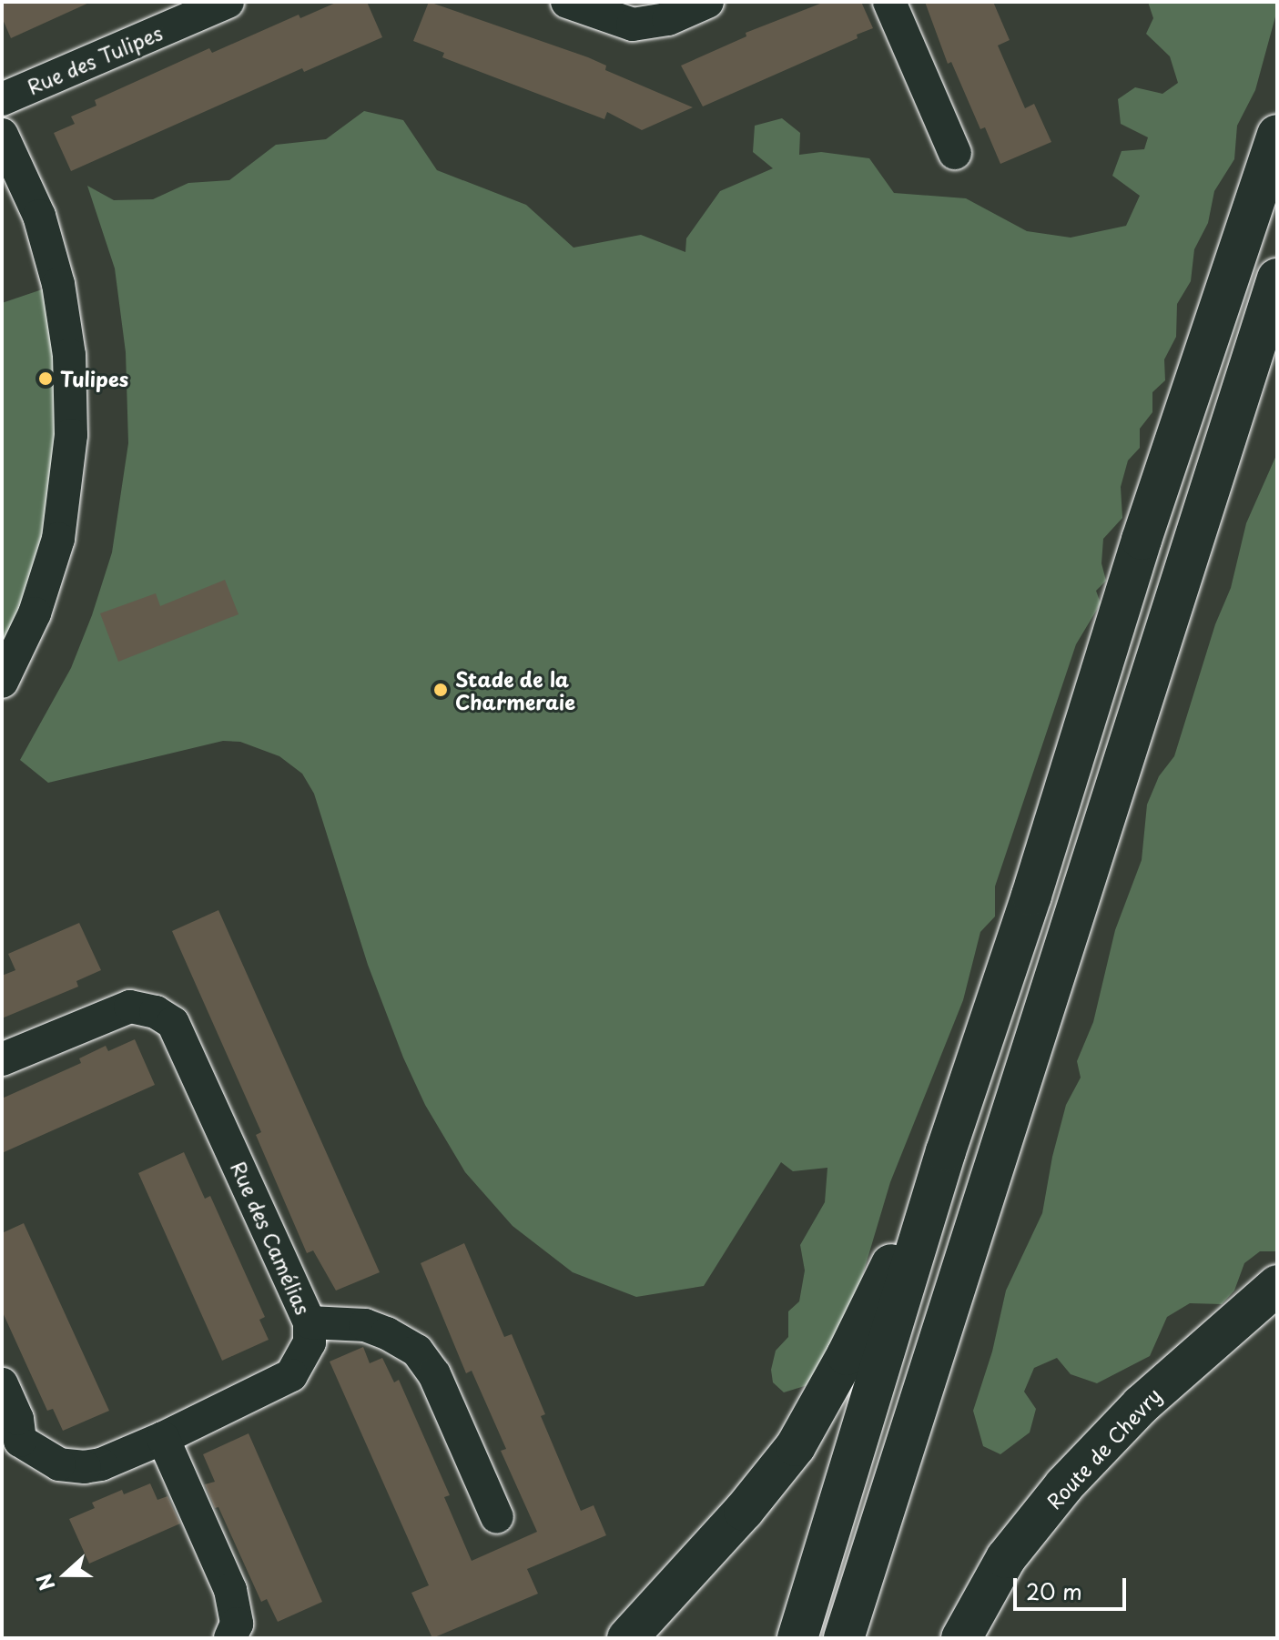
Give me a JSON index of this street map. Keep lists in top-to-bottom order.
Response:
{
  "streets": {
    "main road": ["Route de Chevry"],
    "street": ["Rue des Tulipes", "Rue des Camélias"]
  },
  "places": ["Tulipes", "Stade de la Charmeraie"],
  "scale_bar": "20 m",
  "north": "left"
}
